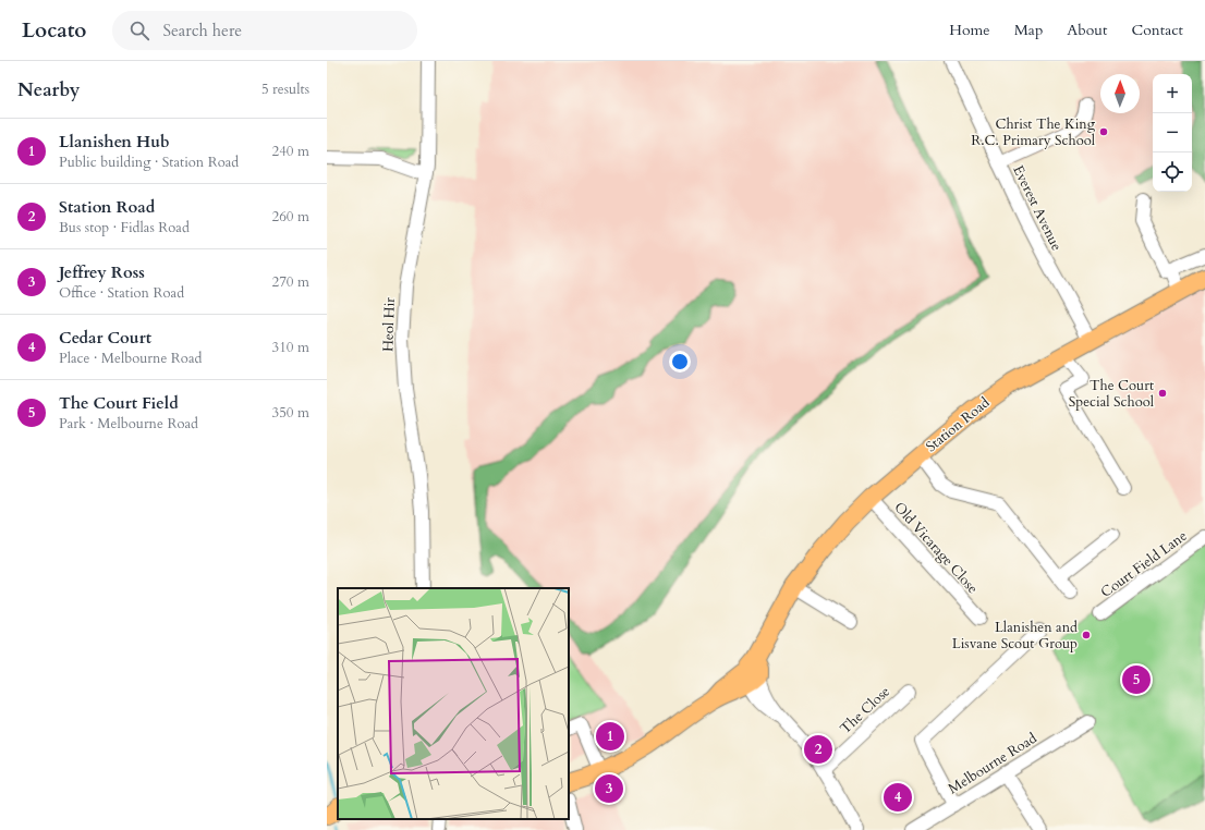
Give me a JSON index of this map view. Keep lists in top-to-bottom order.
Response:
{
  "streets": {
    "main road": ["Station Road"],
    "street": [
      "Everest Avenue",
      "Heol Hir",
      "Old Vicarage Close",
      "Court Field Lane",
      "The Close",
      "Melbourne Road"
    ]
  },
  "crossings": [
    ["Everest Avenue", "Station Road"],
    ["Station Road", "Old Vicarage Close"]
  ],
  "places": ["Christ The King R.C. Primary School", "The Court Special School", "Llanishen and Lisvane Scout Group"],
  "north": "top",
  "page": {
    "header": "Locato",
    "search": "Search here",
    "nav": [
      "Home",
      "Map",
      "About",
      "Contact"
    ],
    "heading": ["Nearby", "5 results"],
    "map_buttons": ["+", "−"],
    "list": [
      {
        "mark": "1",
        "name": "Llanishen Hub",
        "note": "Public building · Station Road",
        "value": "240 m"
      },
      {
        "mark": "2",
        "name": "Station Road",
        "note": "Bus stop · Fidlas Road",
        "value": "260 m"
      },
      {
        "mark": "3",
        "name": "Jeffrey Ross",
        "note": "Office · Station Road",
        "value": "270 m"
      },
      {
        "mark": "4",
        "name": "Cedar Court",
        "note": "Place · Melbourne Road",
        "value": "310 m"
      },
      {
        "mark": "5",
        "name": "The Court Field",
        "note": "Park · Melbourne Road",
        "value": "350 m"
      }
    ],
    "pins": [
      "5",
      "1",
      "2",
      "3",
      "4"
    ]
  }
}
